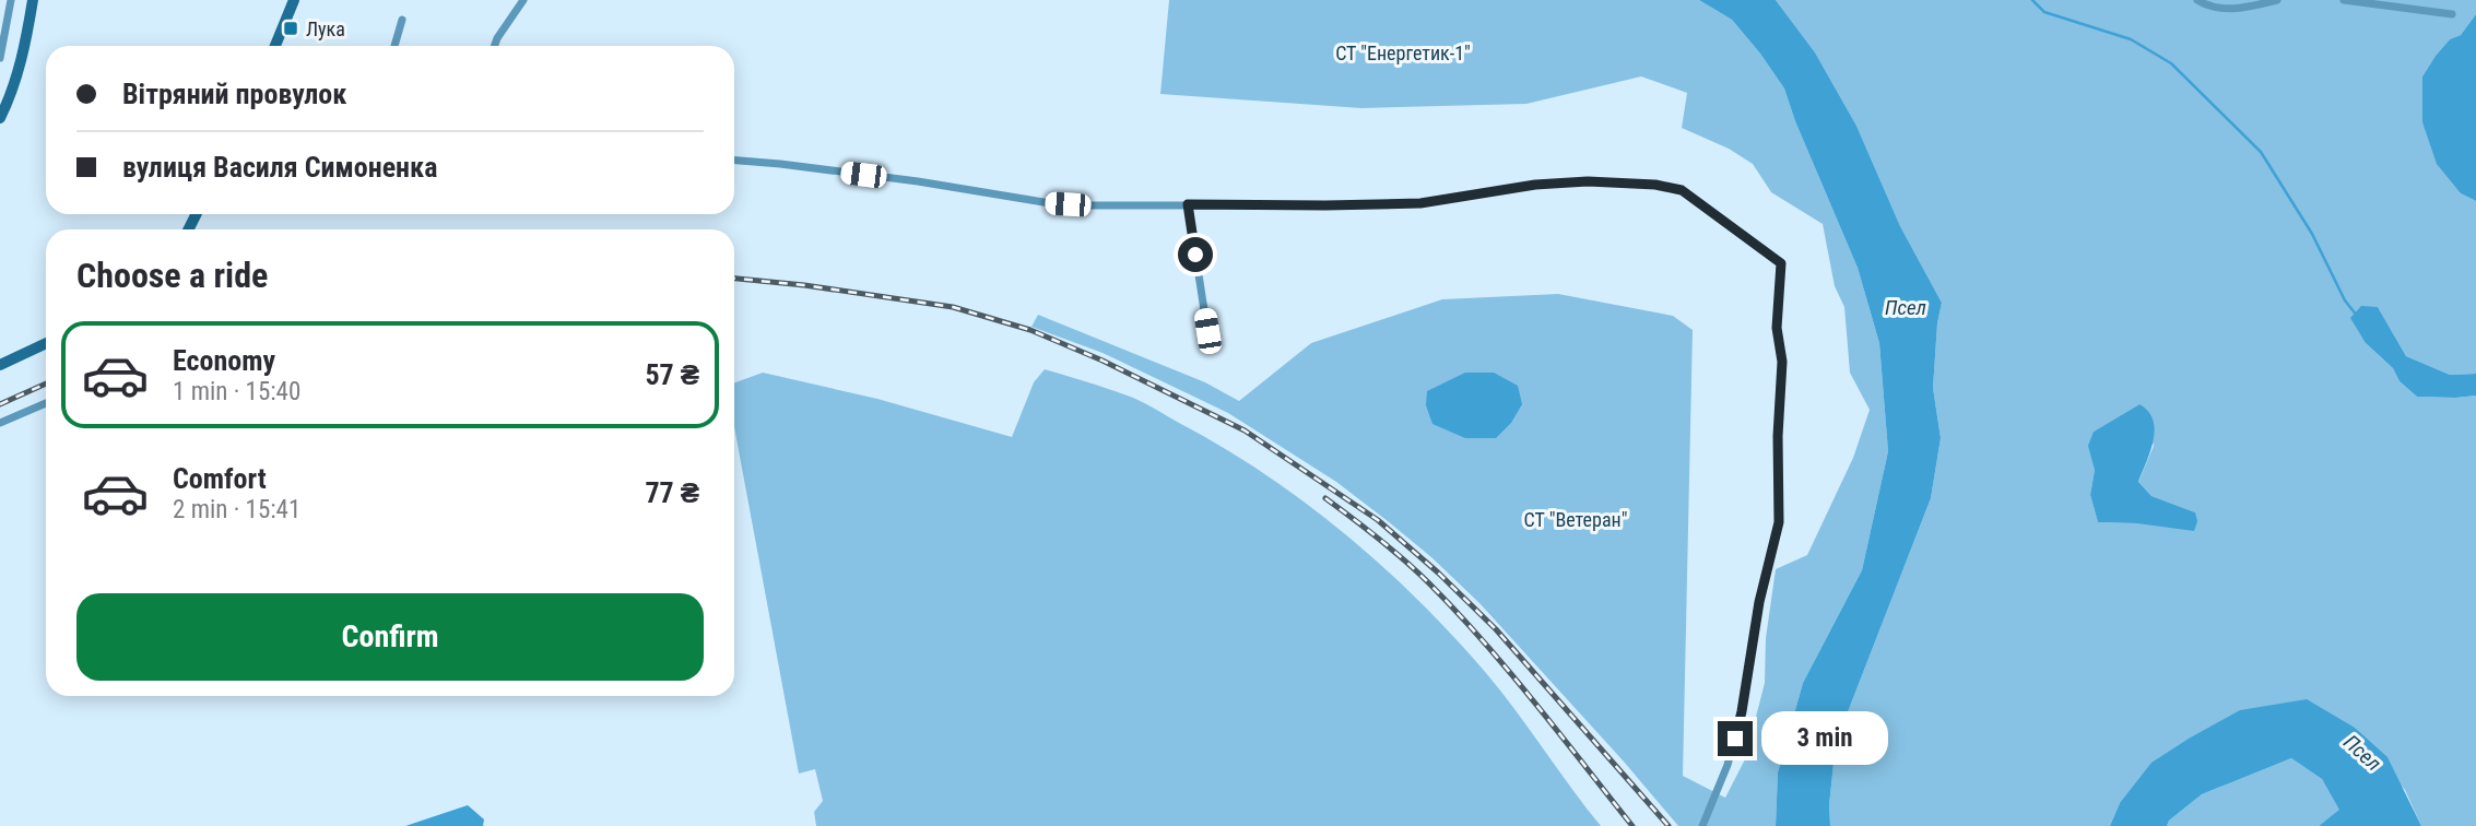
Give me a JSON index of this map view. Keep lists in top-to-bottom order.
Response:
{
  "water": ["Псел"],
  "parks": ["СТ \"Енергетик-1\"", "СТ \"Ветеран\""],
  "places": {
    "transit": ["Лука"]
  },
  "page": {
    "banner": ["Вітряний провулок", "вулиця Василя Симоненка"],
    "heading": "Choose a ride",
    "list": [
      {
        "name": "Economy",
        "note": "1 min · 15:40",
        "value": "57 ₴"
      },
      {
        "name": "Comfort",
        "note": "2 min · 15:41",
        "value": "77 ₴"
      }
    ],
    "buttons": "Confirm",
    "bubble": "3 min"
  }
}
